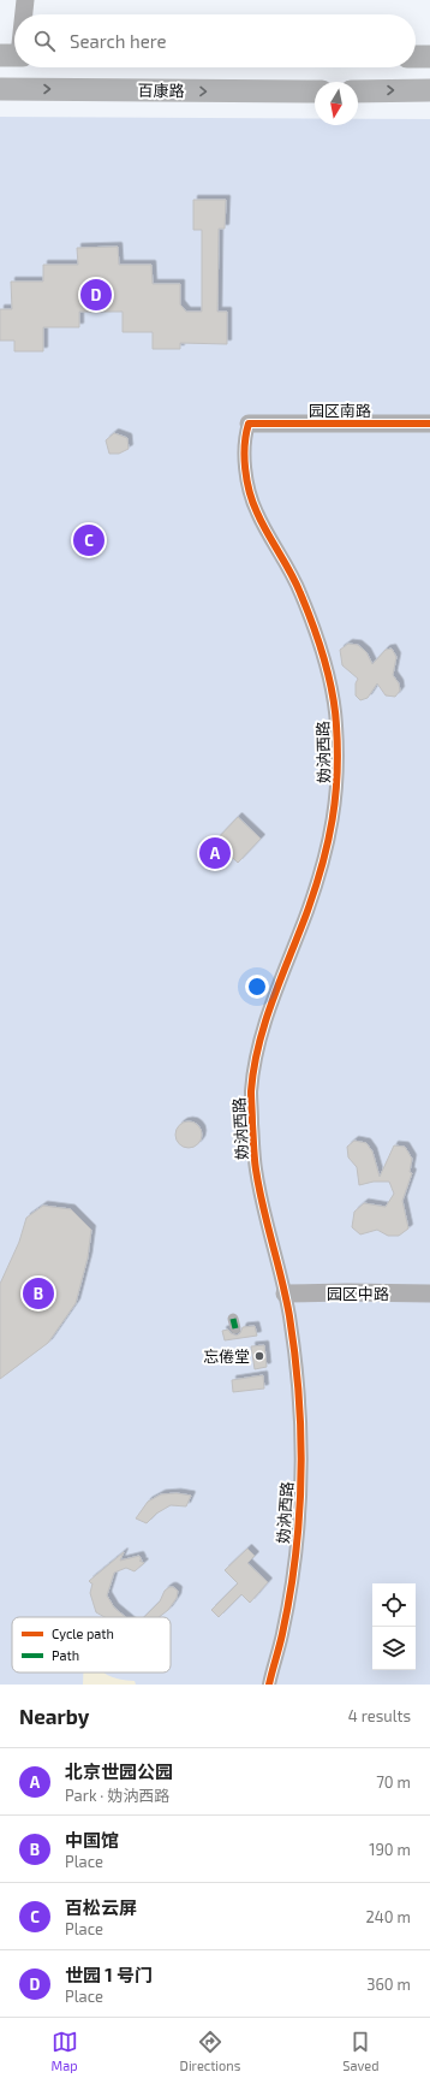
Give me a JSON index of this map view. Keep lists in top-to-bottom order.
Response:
{
  "streets": {
    "main road": ["百康路"],
    "street": ["园区南路", "妫汭西路", "园区中路"]
  },
  "crossings": [
    ["园区南路", "妫汭西路"],
    ["妫汭西路", "园区中路"]
  ],
  "one_way": ["百康路"],
  "places": ["忘倦堂"],
  "legend": ["Cycle path", "Path"],
  "north": "bottom",
  "page": {
    "search": "Search here",
    "pins": [
      "D",
      "C",
      "A",
      "B"
    ],
    "heading": ["Nearby", "4 results"],
    "list": [
      {
        "mark": "A",
        "name": "北京世园公园",
        "note": "Park · 妫汭西路",
        "value": "70 m"
      },
      {
        "mark": "B",
        "name": "中国馆",
        "note": "Place",
        "value": "190 m"
      },
      {
        "mark": "C",
        "name": "百松云屏",
        "note": "Place",
        "value": "240 m"
      },
      {
        "mark": "D",
        "name": "世园 1 号门",
        "note": "Place",
        "value": "360 m"
      }
    ],
    "nav": ["Map", "Directions", "Saved"]
  }
}
